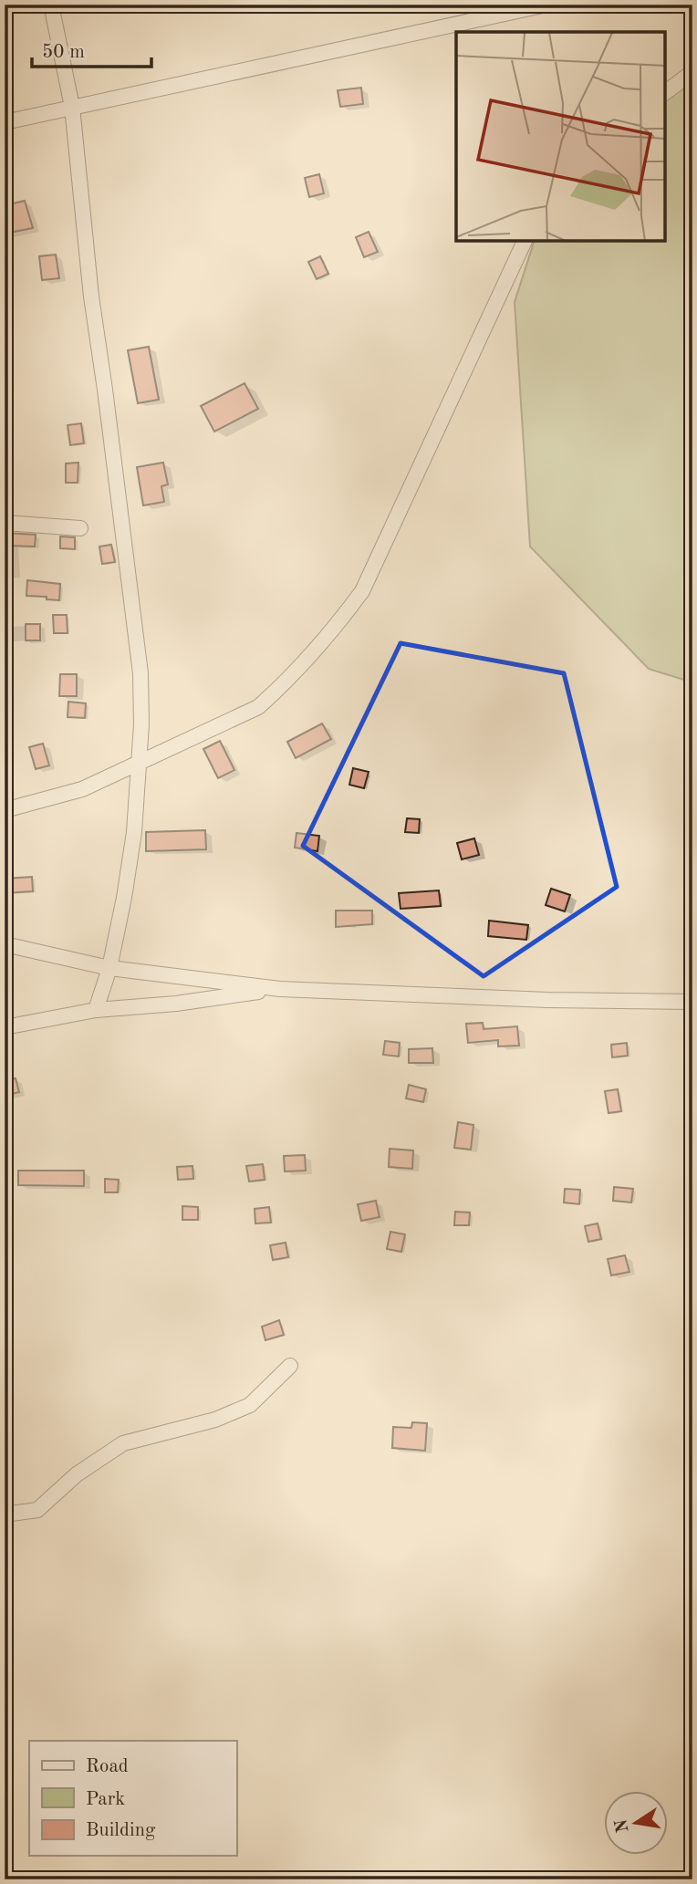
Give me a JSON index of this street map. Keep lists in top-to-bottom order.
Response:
{
  "legend": ["Road", "Park", "Building"],
  "scale_bar": "50 m",
  "north": "left"
}
